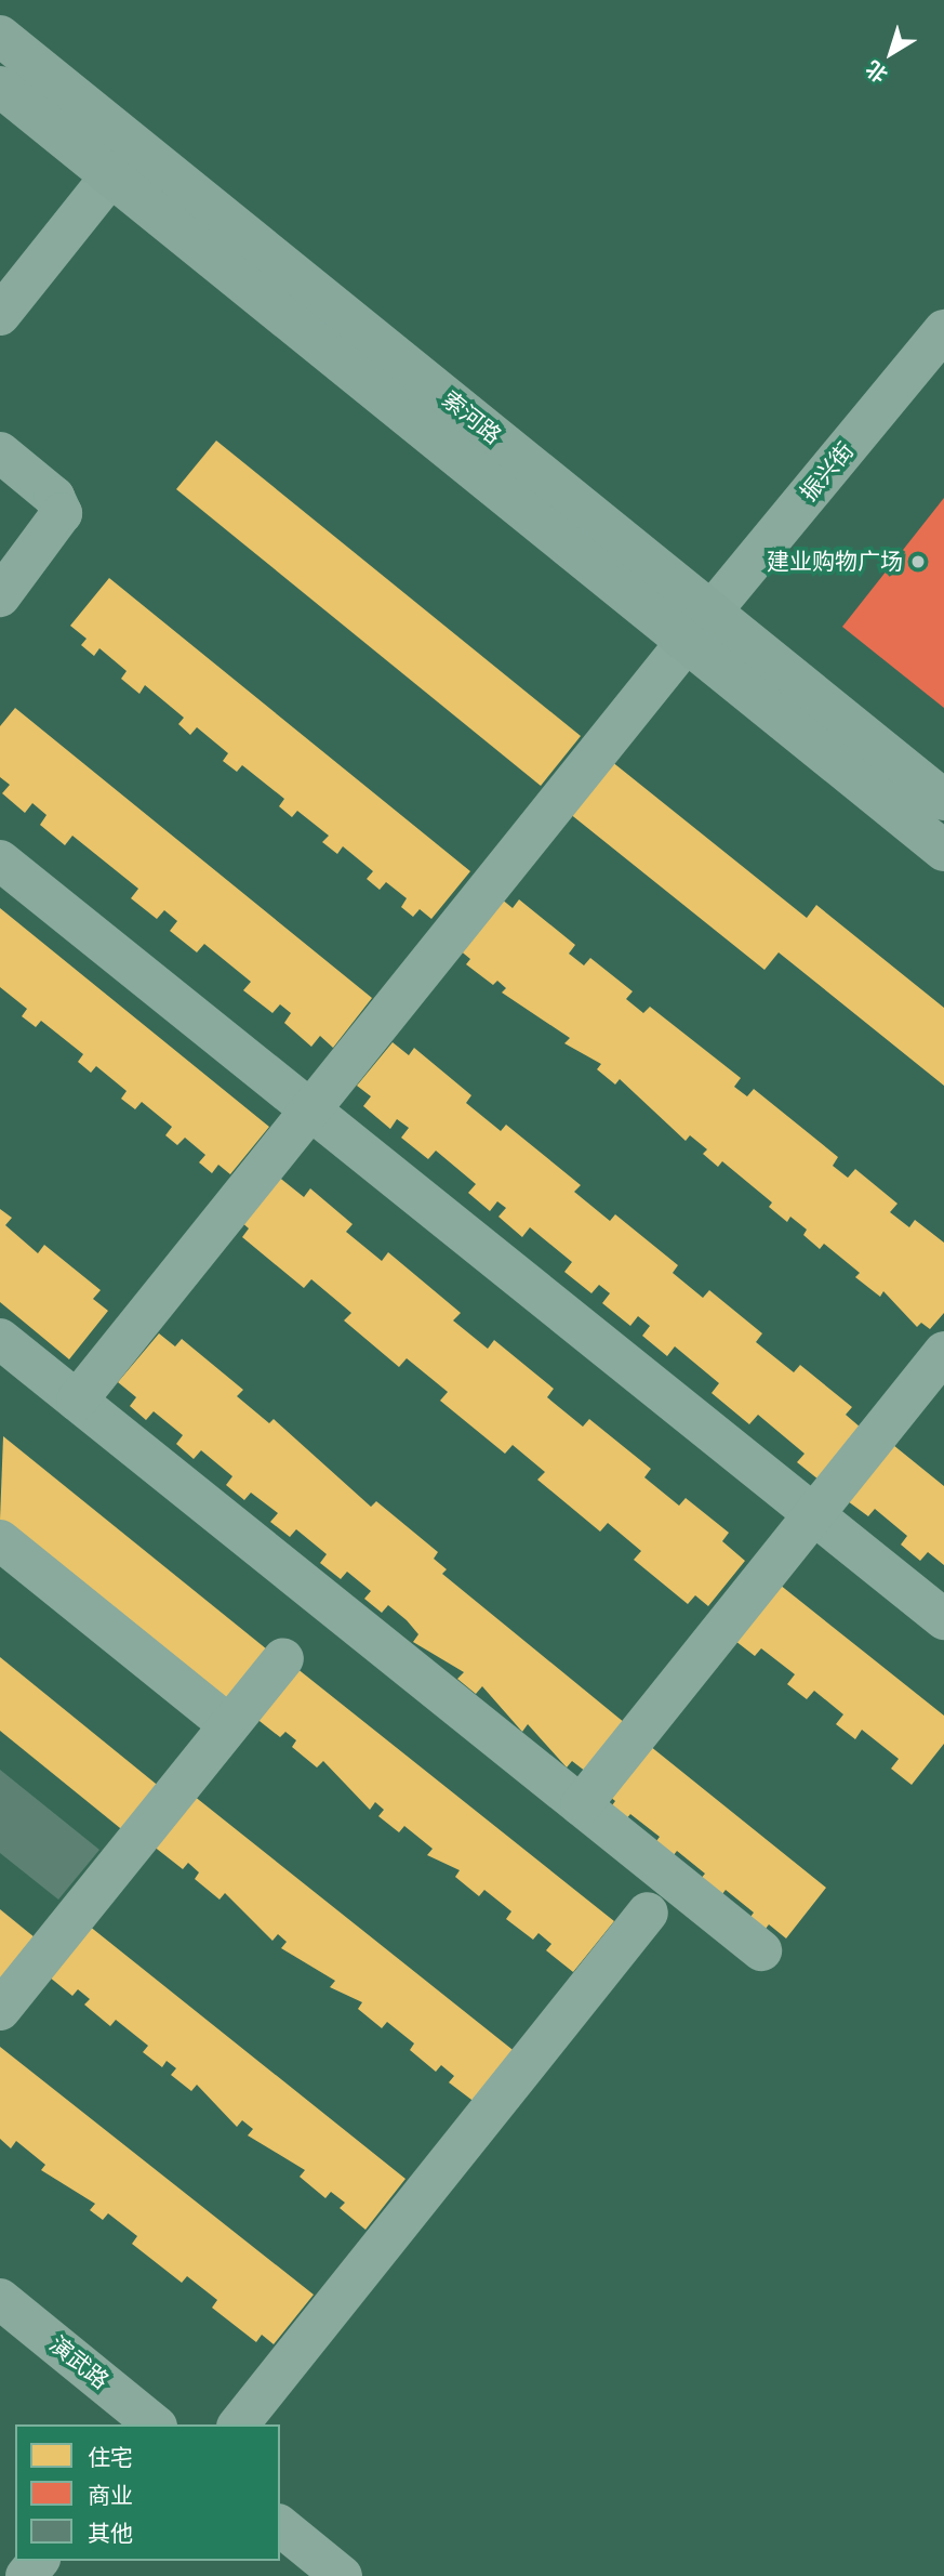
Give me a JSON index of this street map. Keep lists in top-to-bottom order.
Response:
{
  "streets": {
    "main road": ["索河路"],
    "street": ["振兴街", "演武路"]
  },
  "crossings": [
    ["索河路", "振兴街"]
  ],
  "places": ["建业购物广场"],
  "legend": ["住宅", "商业", "其他"],
  "north": "bottom left"
}
